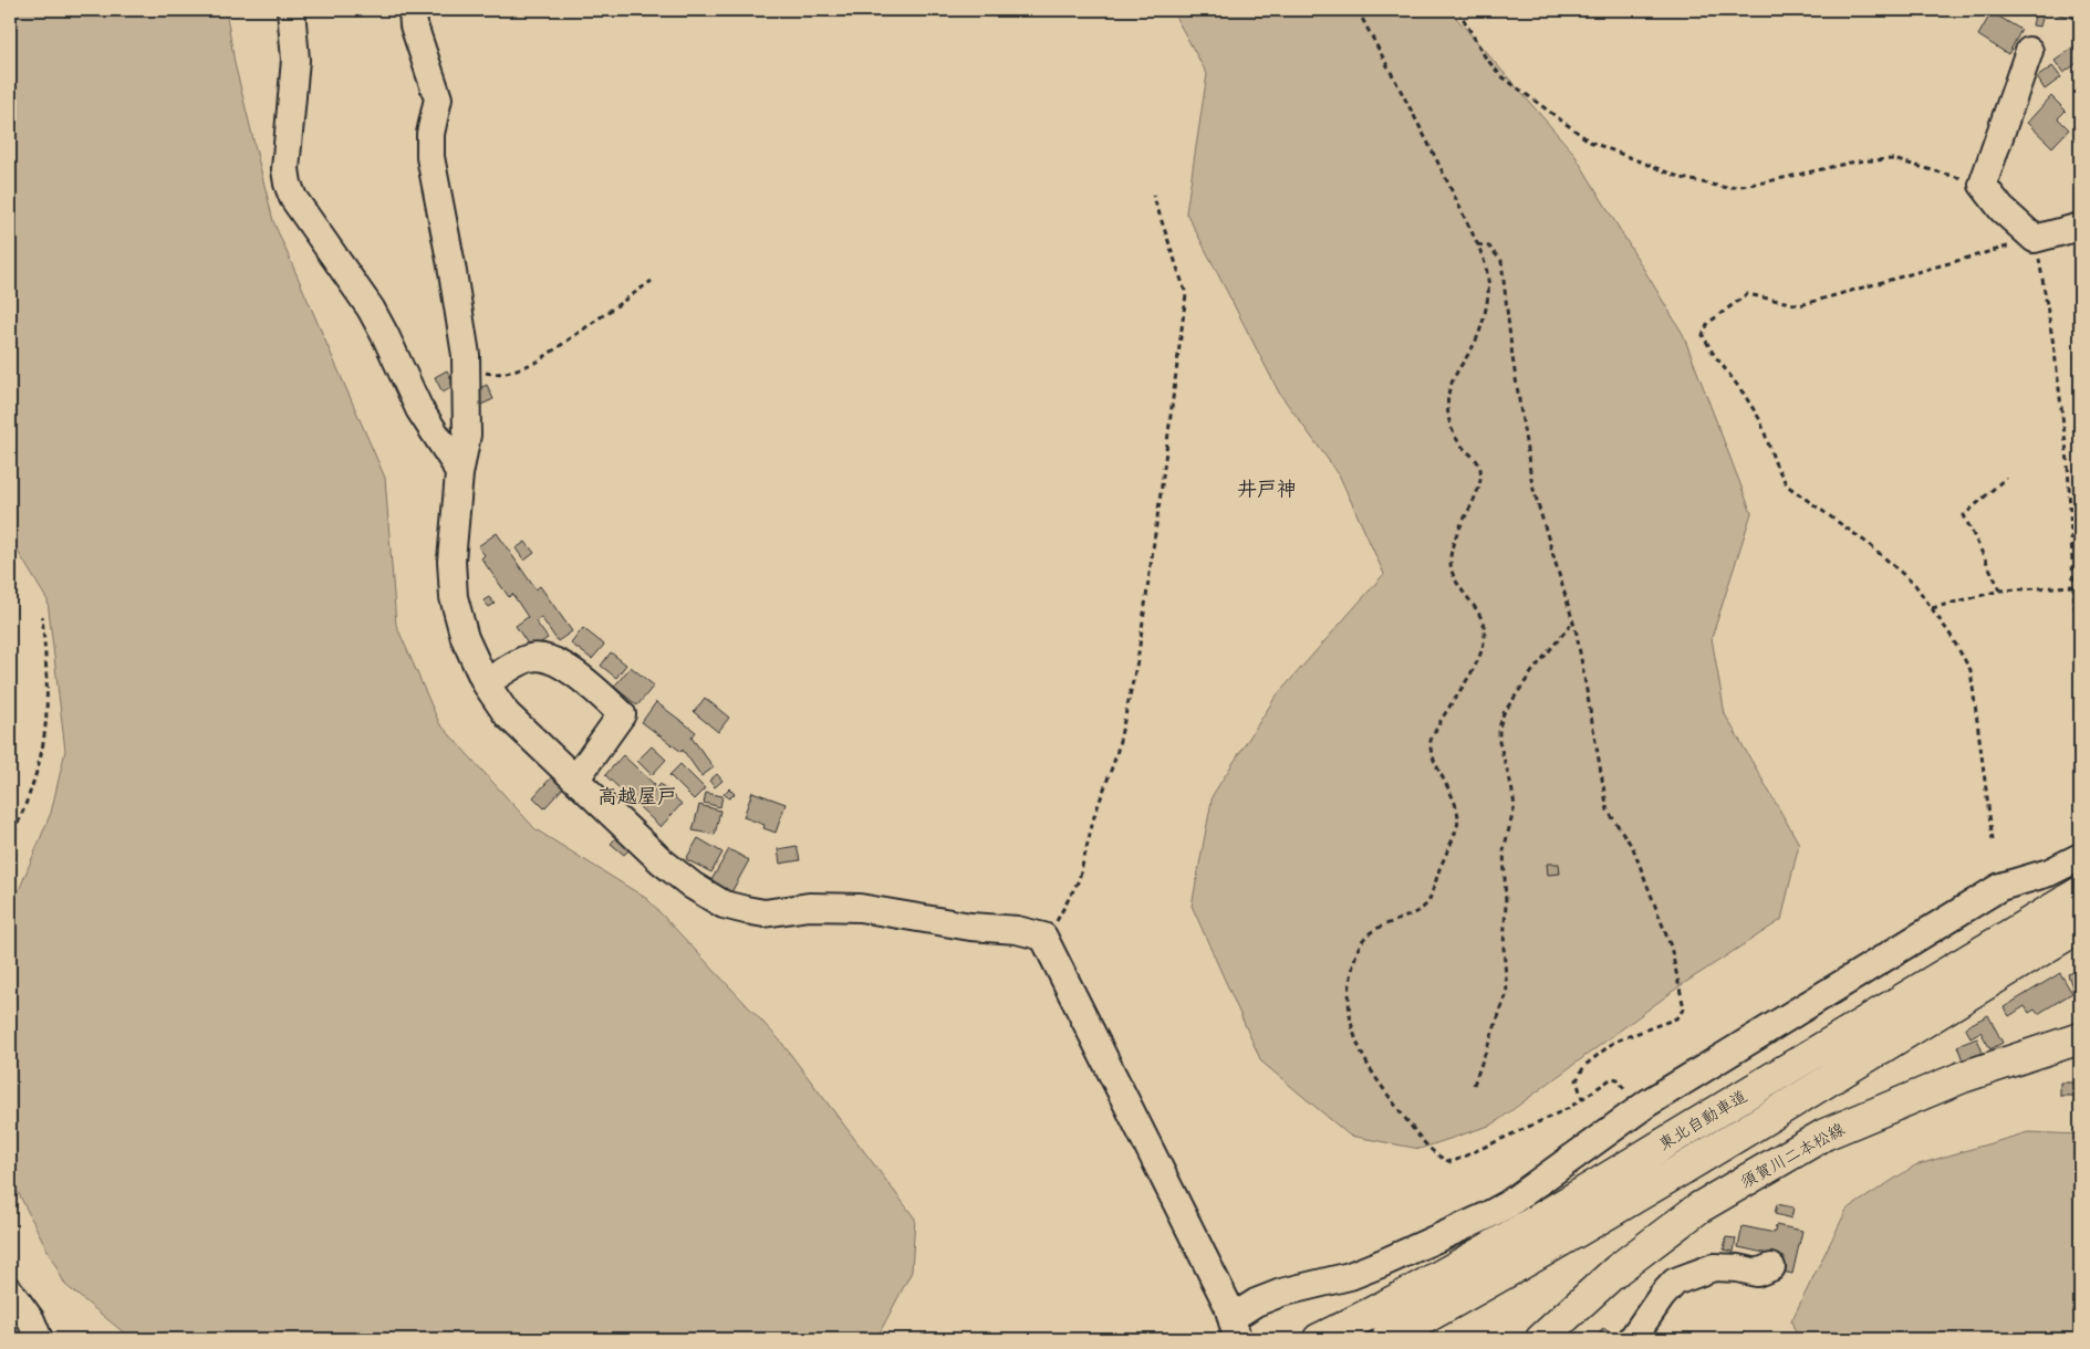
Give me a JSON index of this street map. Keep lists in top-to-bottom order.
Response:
{
  "streets": {
    "main road": ["東北自動車道", "須賀川二本松線"]
  },
  "districts": ["井戸神", "高越屋戸"]
}
